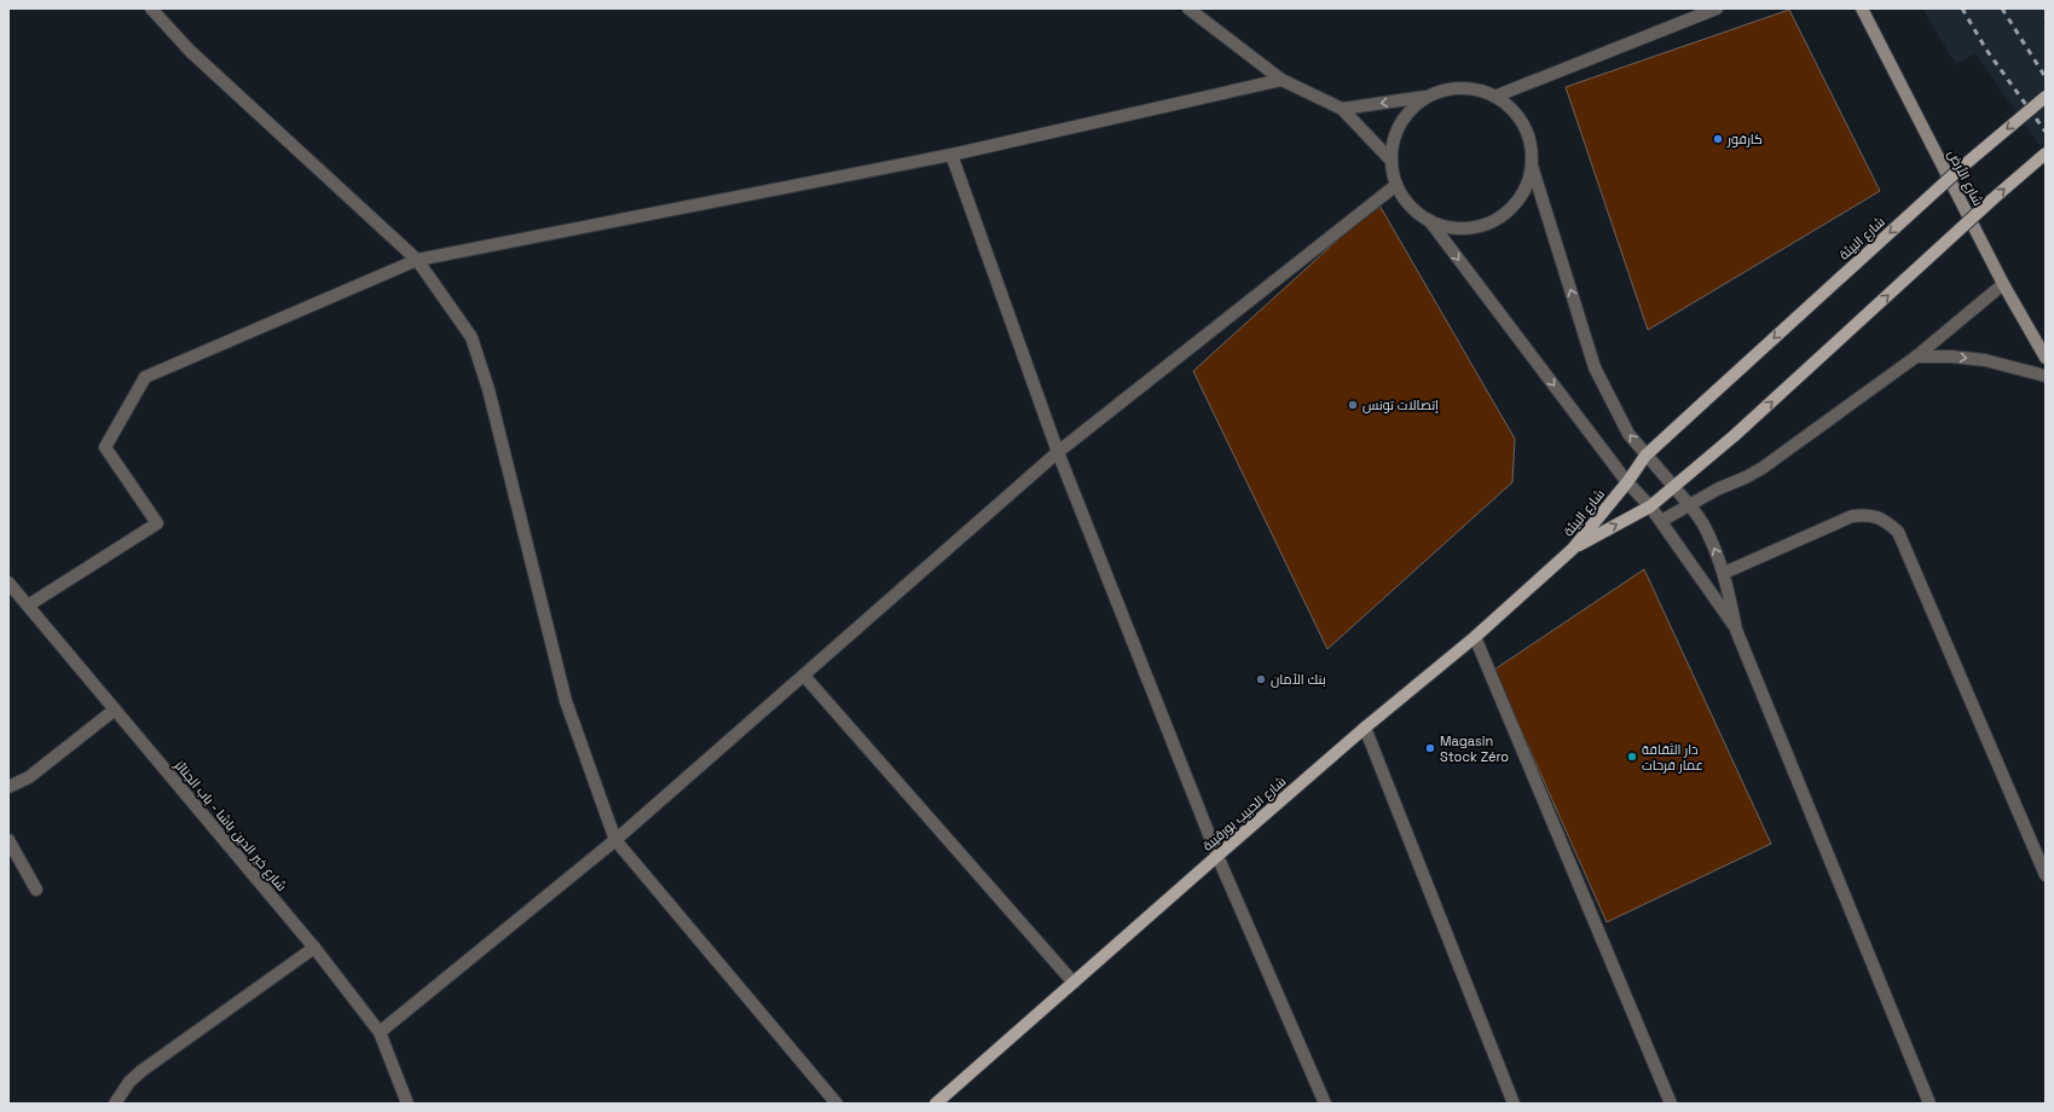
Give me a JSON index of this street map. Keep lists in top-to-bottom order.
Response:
{
  "streets": {
    "main road": ["شارع الأرض", "شارع البيئة", "شارع الحبيب بورقيبة"],
    "street": ["شارع خير الدين باشا - باب الجنائز"]
  },
  "crossings": [
    ["شارع البيئة", "شارع الحبيب بورقيبة"]
  ],
  "places": [
    "كارفور",
    "إتصالات تونس",
    "بنك الأمان",
    "Magasin Stock Zéro",
    "دار الثقافة عمار فرحات"
  ]
}
